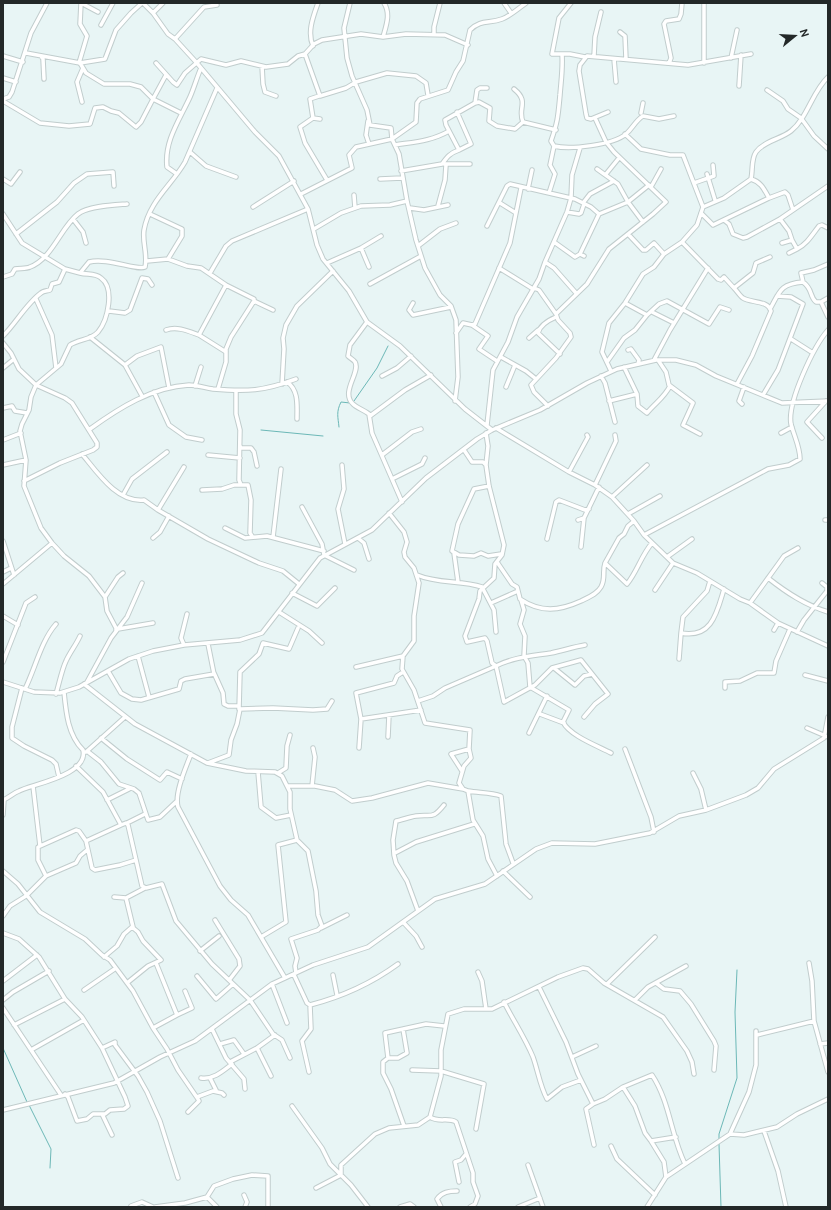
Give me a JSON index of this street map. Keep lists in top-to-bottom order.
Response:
{
  "north": "right"
}
